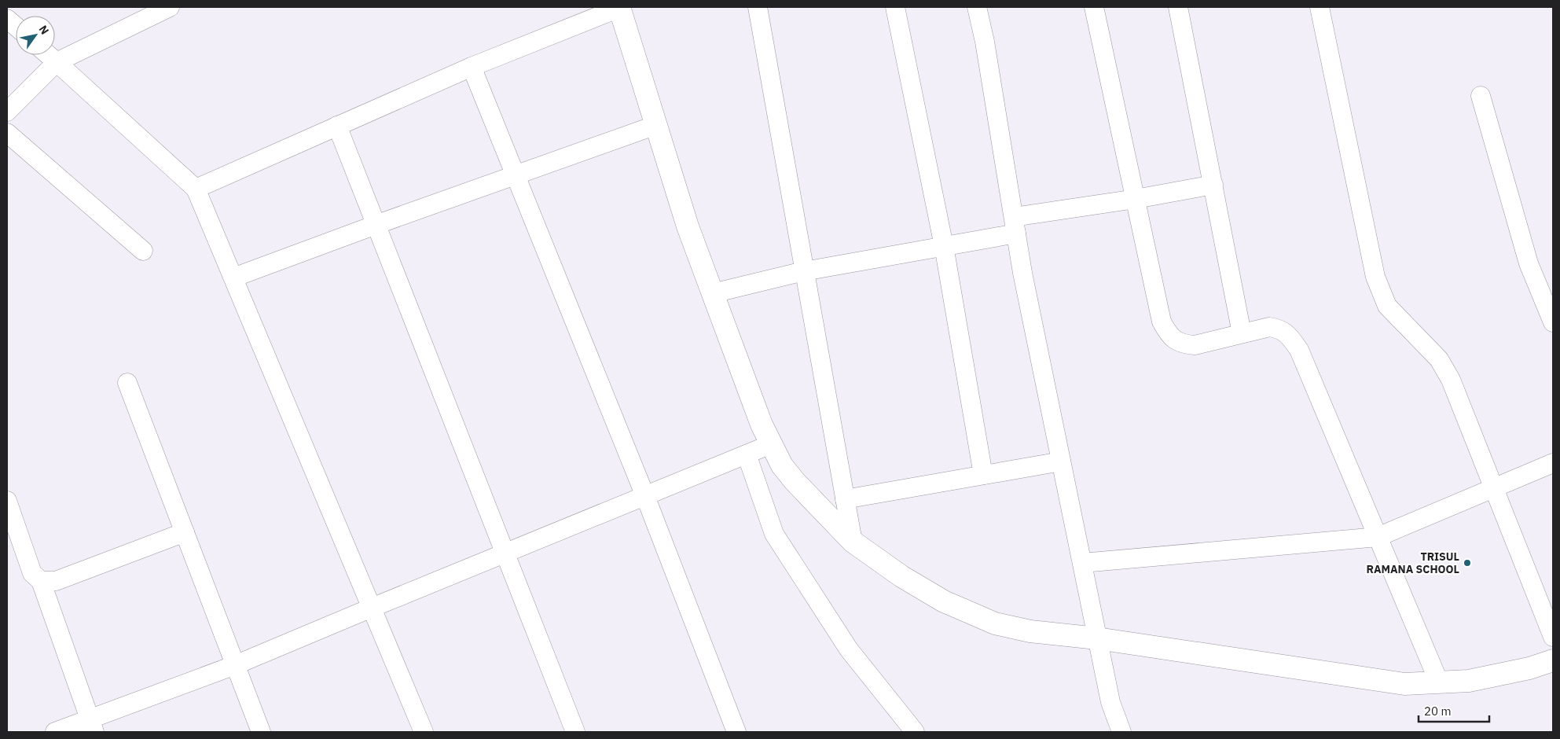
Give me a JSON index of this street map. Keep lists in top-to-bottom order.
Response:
{
  "places": ["TRISUL RAMANA SCHOOL"],
  "scale_bar": "20 m",
  "north": "top right"
}
